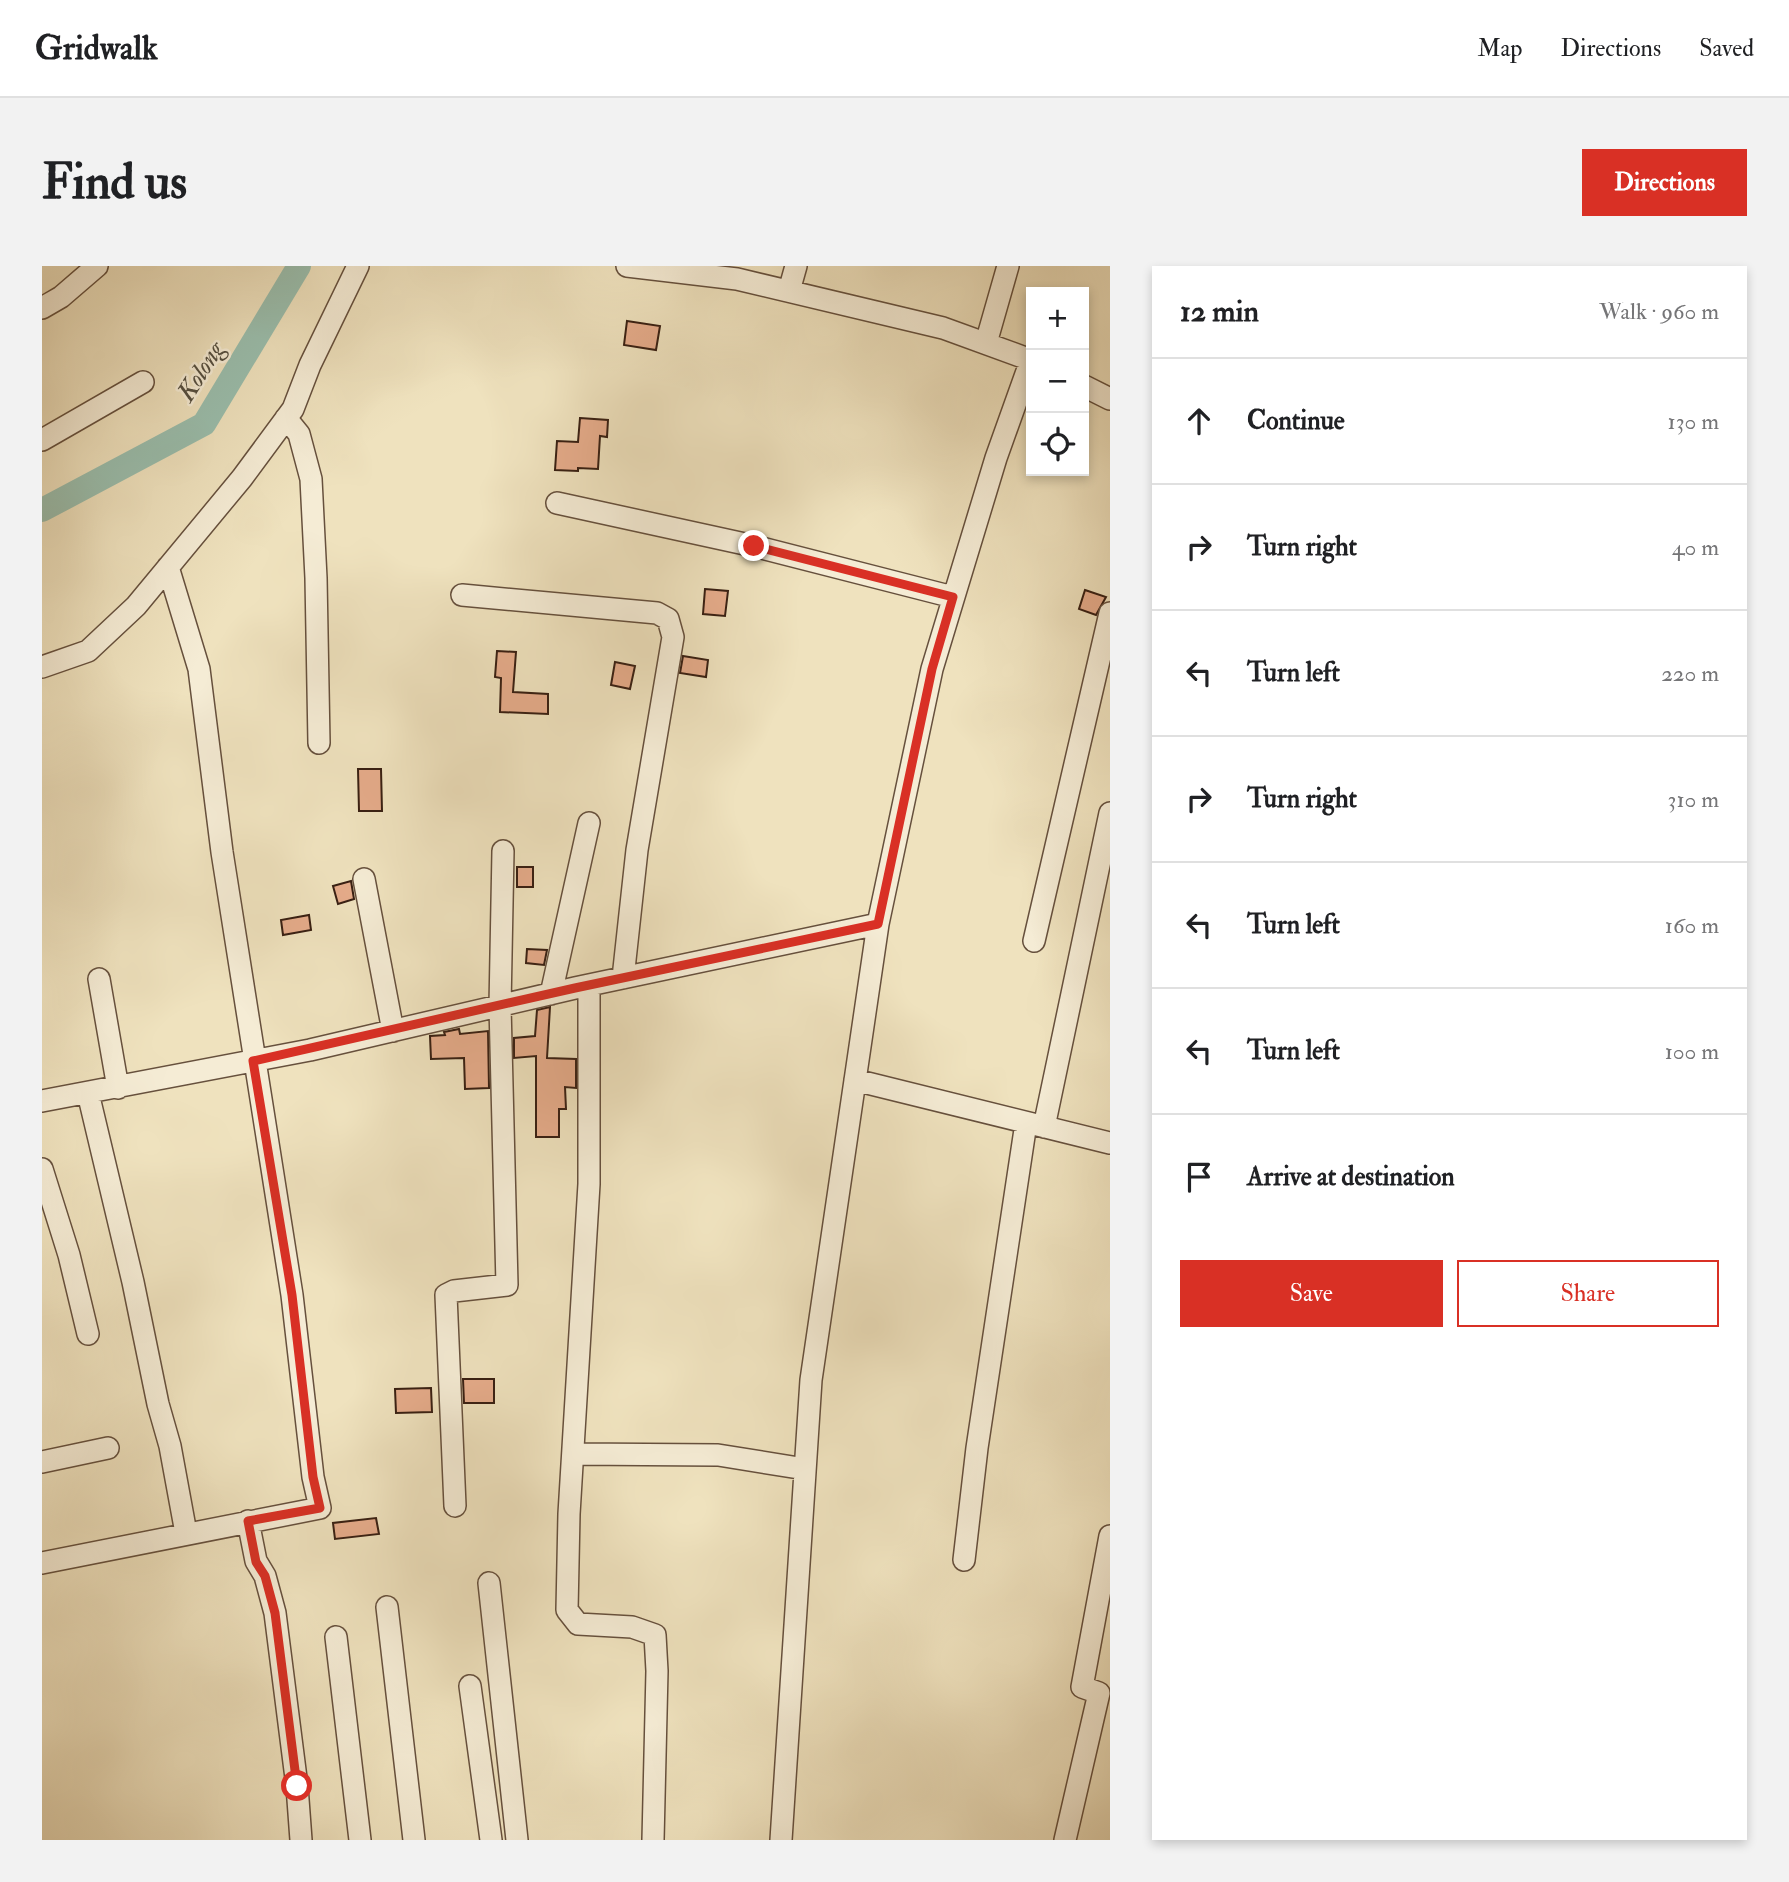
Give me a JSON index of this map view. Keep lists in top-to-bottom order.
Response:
{
  "water": ["Kolong"],
  "page": {
    "header": "Gridwalk",
    "nav": ["Map", "Directions", "Saved"],
    "buttons": [
      "Directions",
      ["Save", "Share"]
    ],
    "title": "Find us",
    "heading": ["12 min", "Walk · 960 m"],
    "map_buttons": ["+", "−"],
    "list": [
      ["Continue", "130 m"],
      ["Turn right", "40 m"],
      ["Turn left", "220 m"],
      ["Turn right", "310 m"],
      ["Turn left", "160 m"],
      ["Turn left", "100 m"],
      "Arrive at destination"
    ]
  }
}
